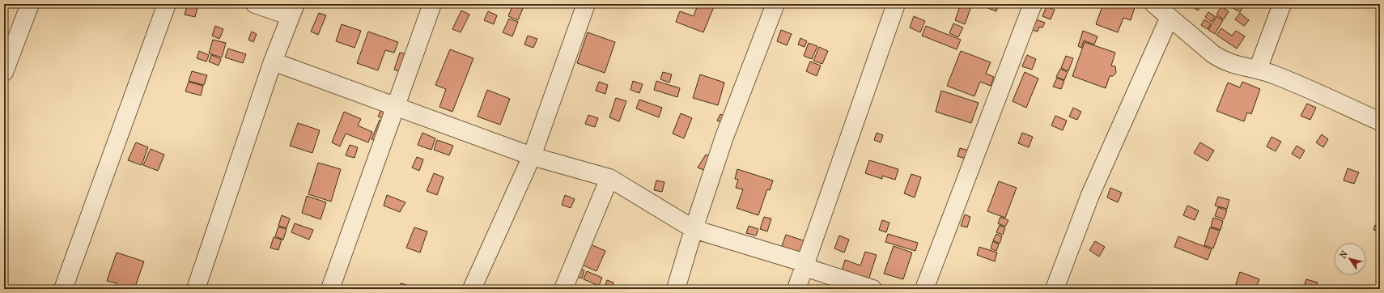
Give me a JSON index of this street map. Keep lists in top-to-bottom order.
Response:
{
  "north": "top left"
}
